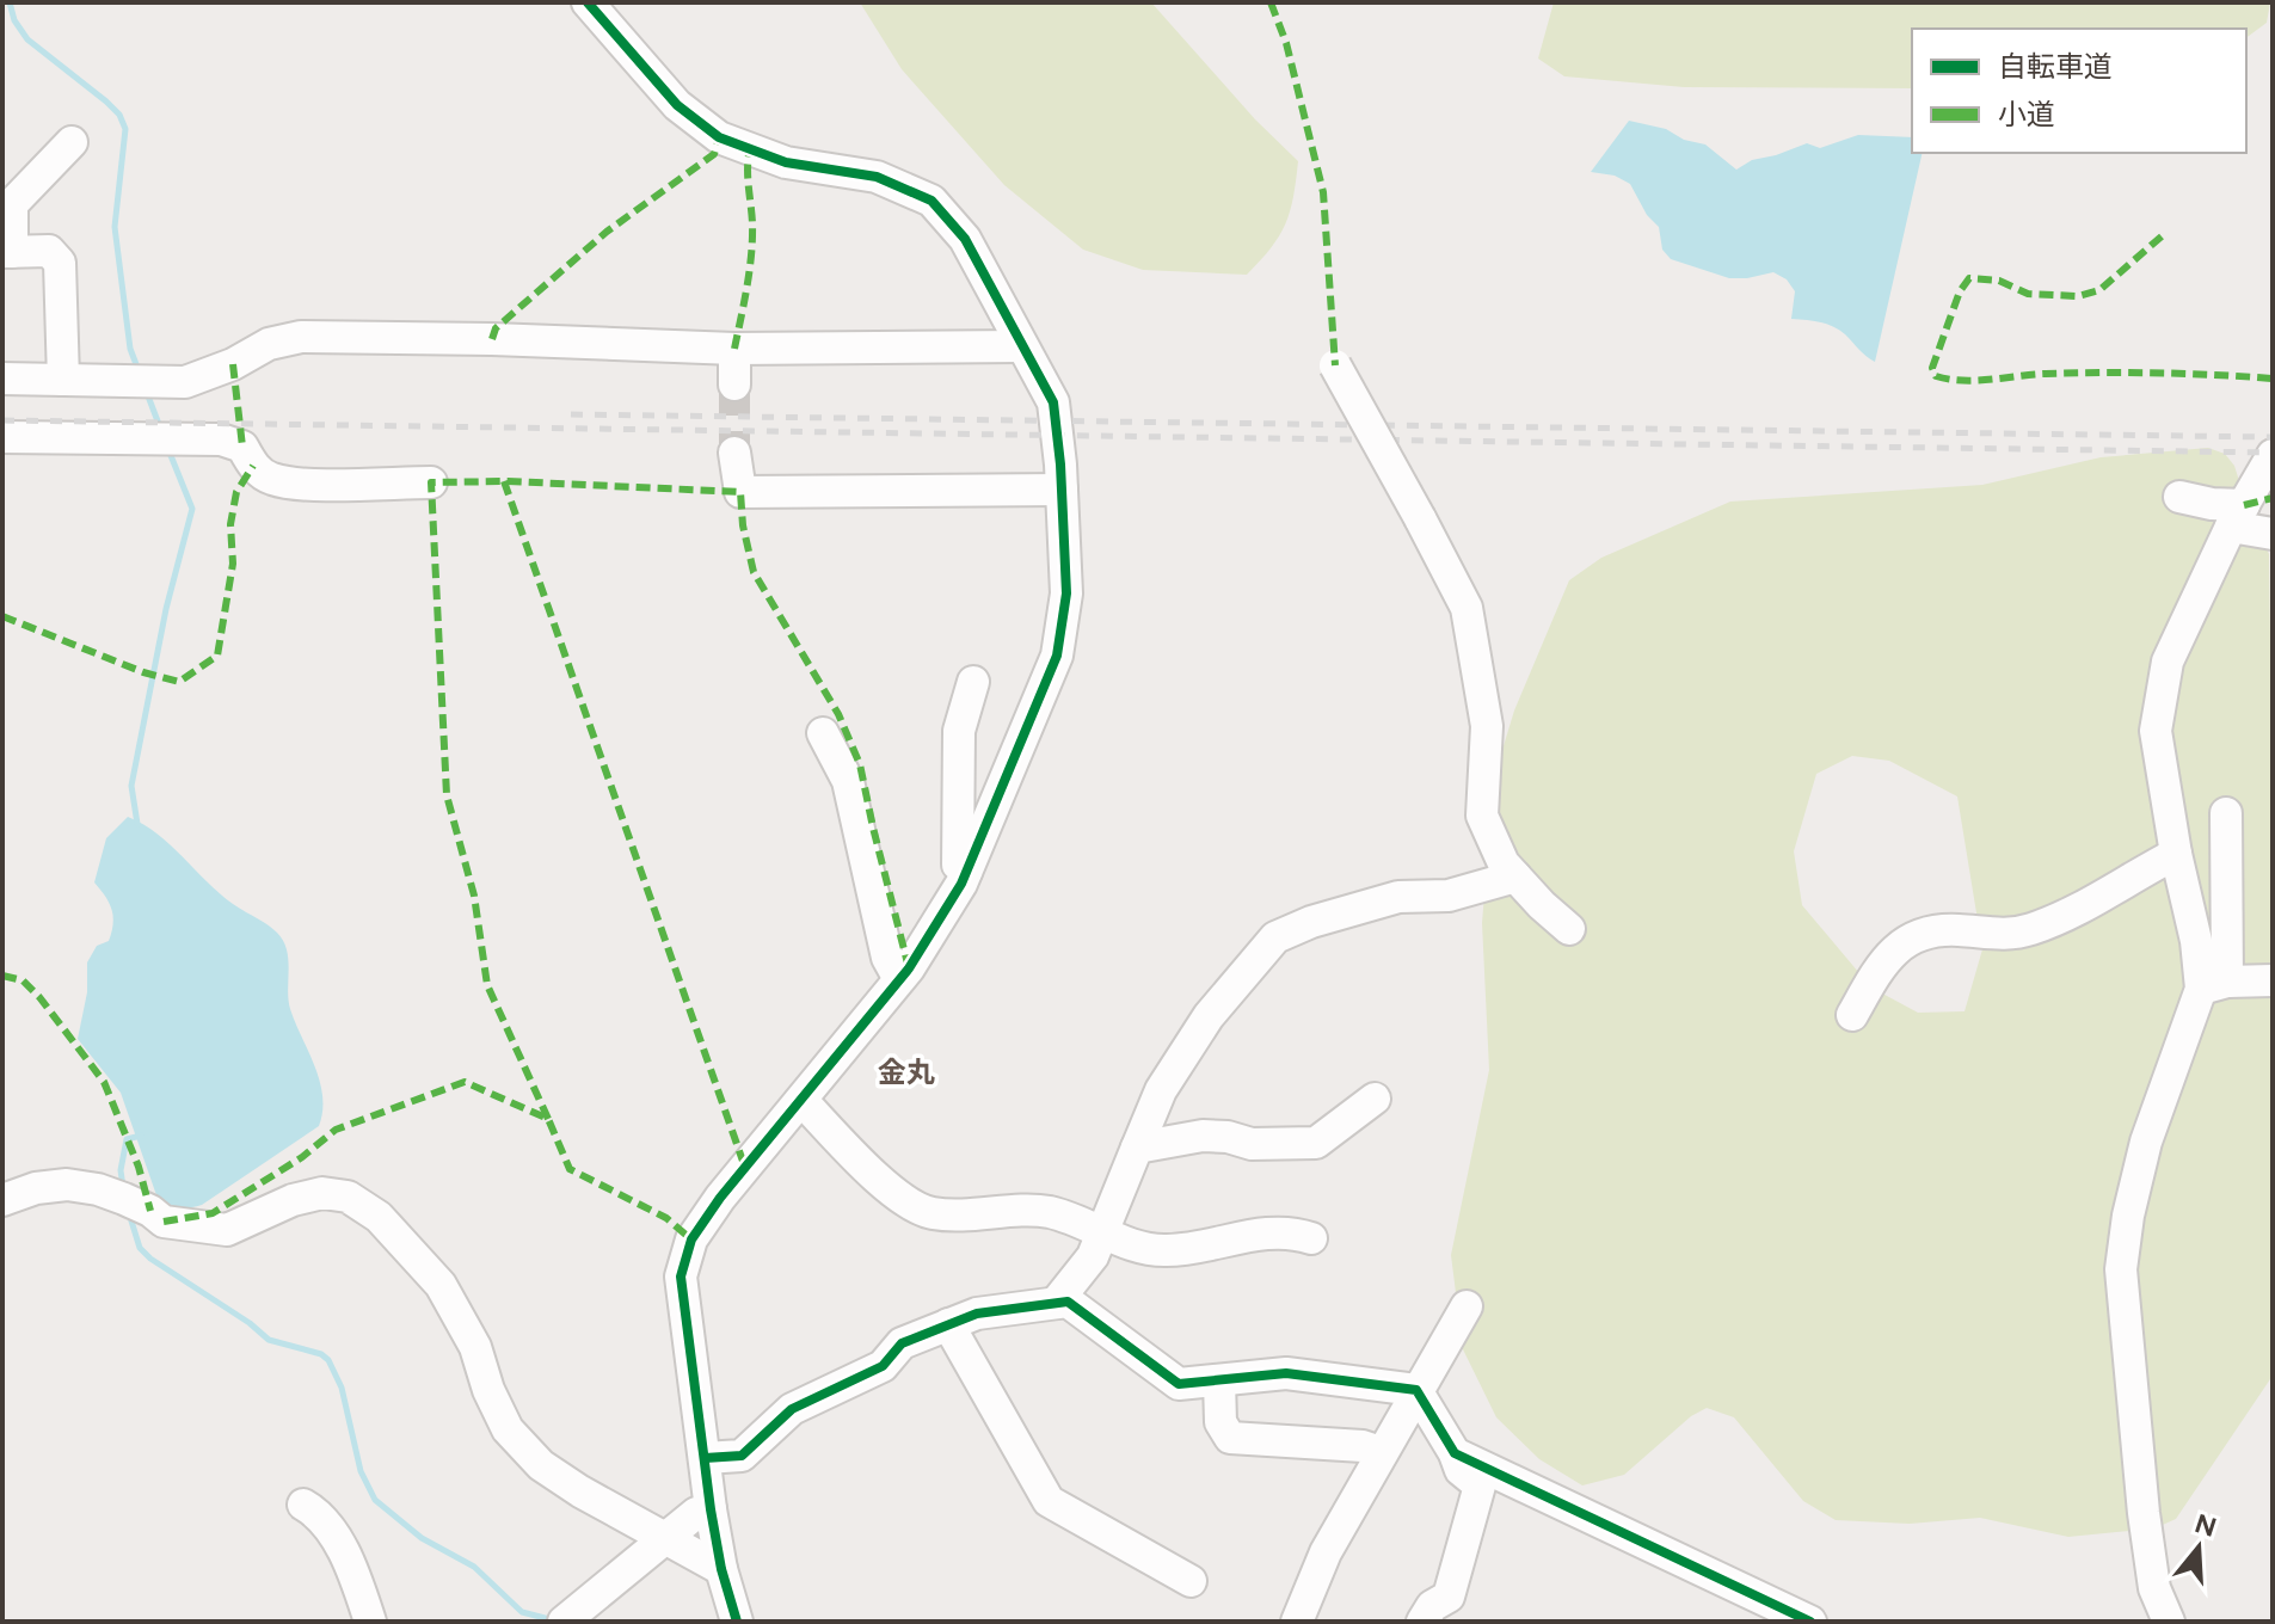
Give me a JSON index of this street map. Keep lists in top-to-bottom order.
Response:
{
  "districts": ["金丸"],
  "legend": ["自転車道", "小道"],
  "north": "top"
}
